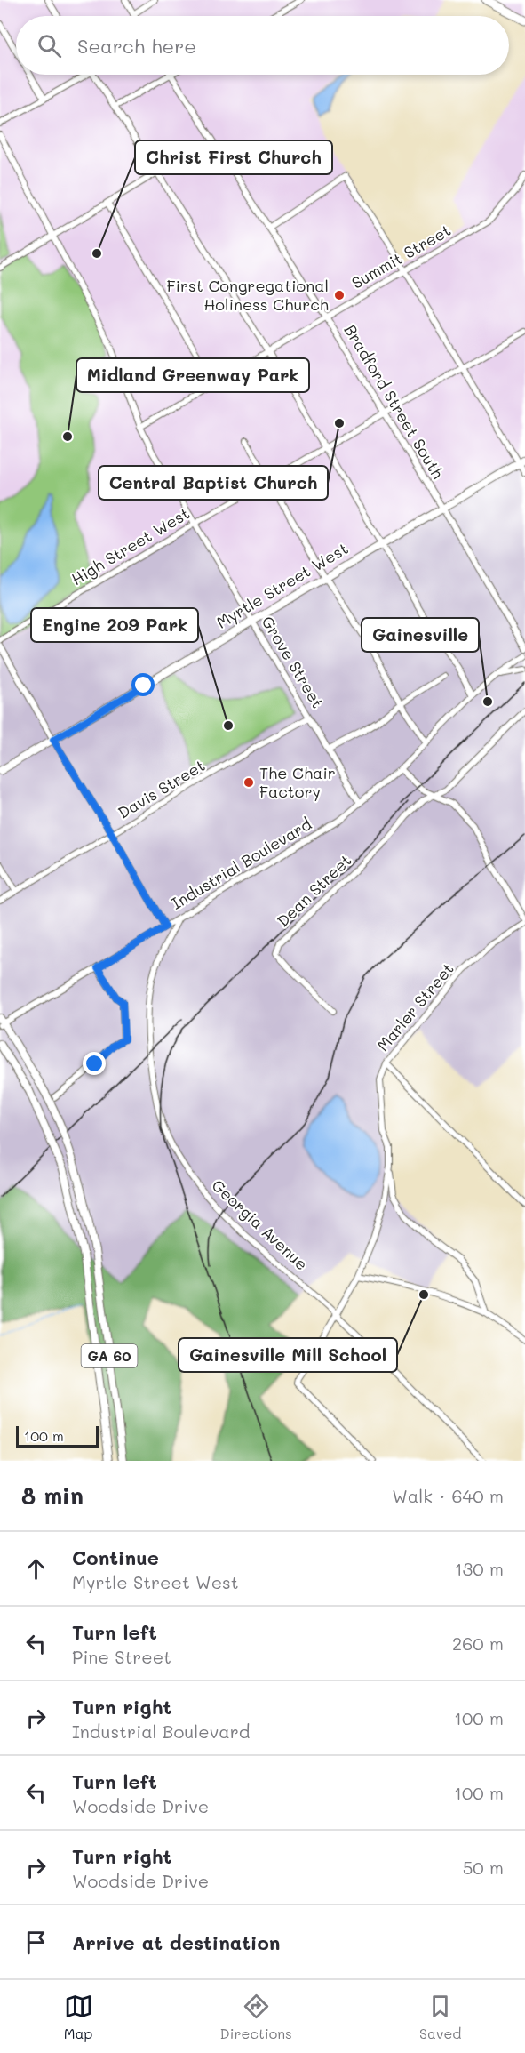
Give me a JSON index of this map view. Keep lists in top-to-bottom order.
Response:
{
  "streets": {
    "main road": ["Myrtle Street West", "GA 60"],
    "street": [
      "Summit Street",
      "Bradford Street South",
      "High Street West",
      "Grove Street",
      "Davis Street",
      "Industrial Boulevard",
      "Dean Street",
      "Marler Street",
      "Georgia Avenue"
    ]
  },
  "crossings": [
    ["Summit Street", "Bradford Street South"],
    ["Summit Street", "Grove Street"],
    ["Bradford Street South", "High Street West"],
    ["Bradford Street South", "Myrtle Street West"],
    ["High Street West", "Grove Street"],
    ["Myrtle Street West", "Grove Street"],
    ["Grove Street", "Davis Street"],
    ["Grove Street", "Industrial Boulevard"],
    ["Industrial Boulevard", "Georgia Avenue"],
    ["Industrial Boulevard", "GA 60"],
    ["Marler Street", "Georgia Avenue"]
  ],
  "places": [
    "Christ First Church",
    "First Congregational Holiness Church",
    "Central Baptist Church",
    "Midland Greenway Park",
    "Gainesville",
    "Engine 209 Park",
    "The Chair Factory",
    "Gainesville Mill School"
  ],
  "scale_bar": "100 m",
  "page": {
    "search": "Search here",
    "scale": "100 m",
    "heading": ["8 min", "Walk · 640 m"],
    "list": [
      ["Continue", "Myrtle Street West", "130 m"],
      ["Turn left", "Pine Street", "260 m"],
      ["Turn right", "Industrial Boulevard", "100 m"],
      ["Turn left", "Woodside Drive", "100 m"],
      ["Turn right", "Woodside Drive", "50 m"],
      "Arrive at destination"
    ],
    "nav": ["Map", "Directions", "Saved"]
  }
}
